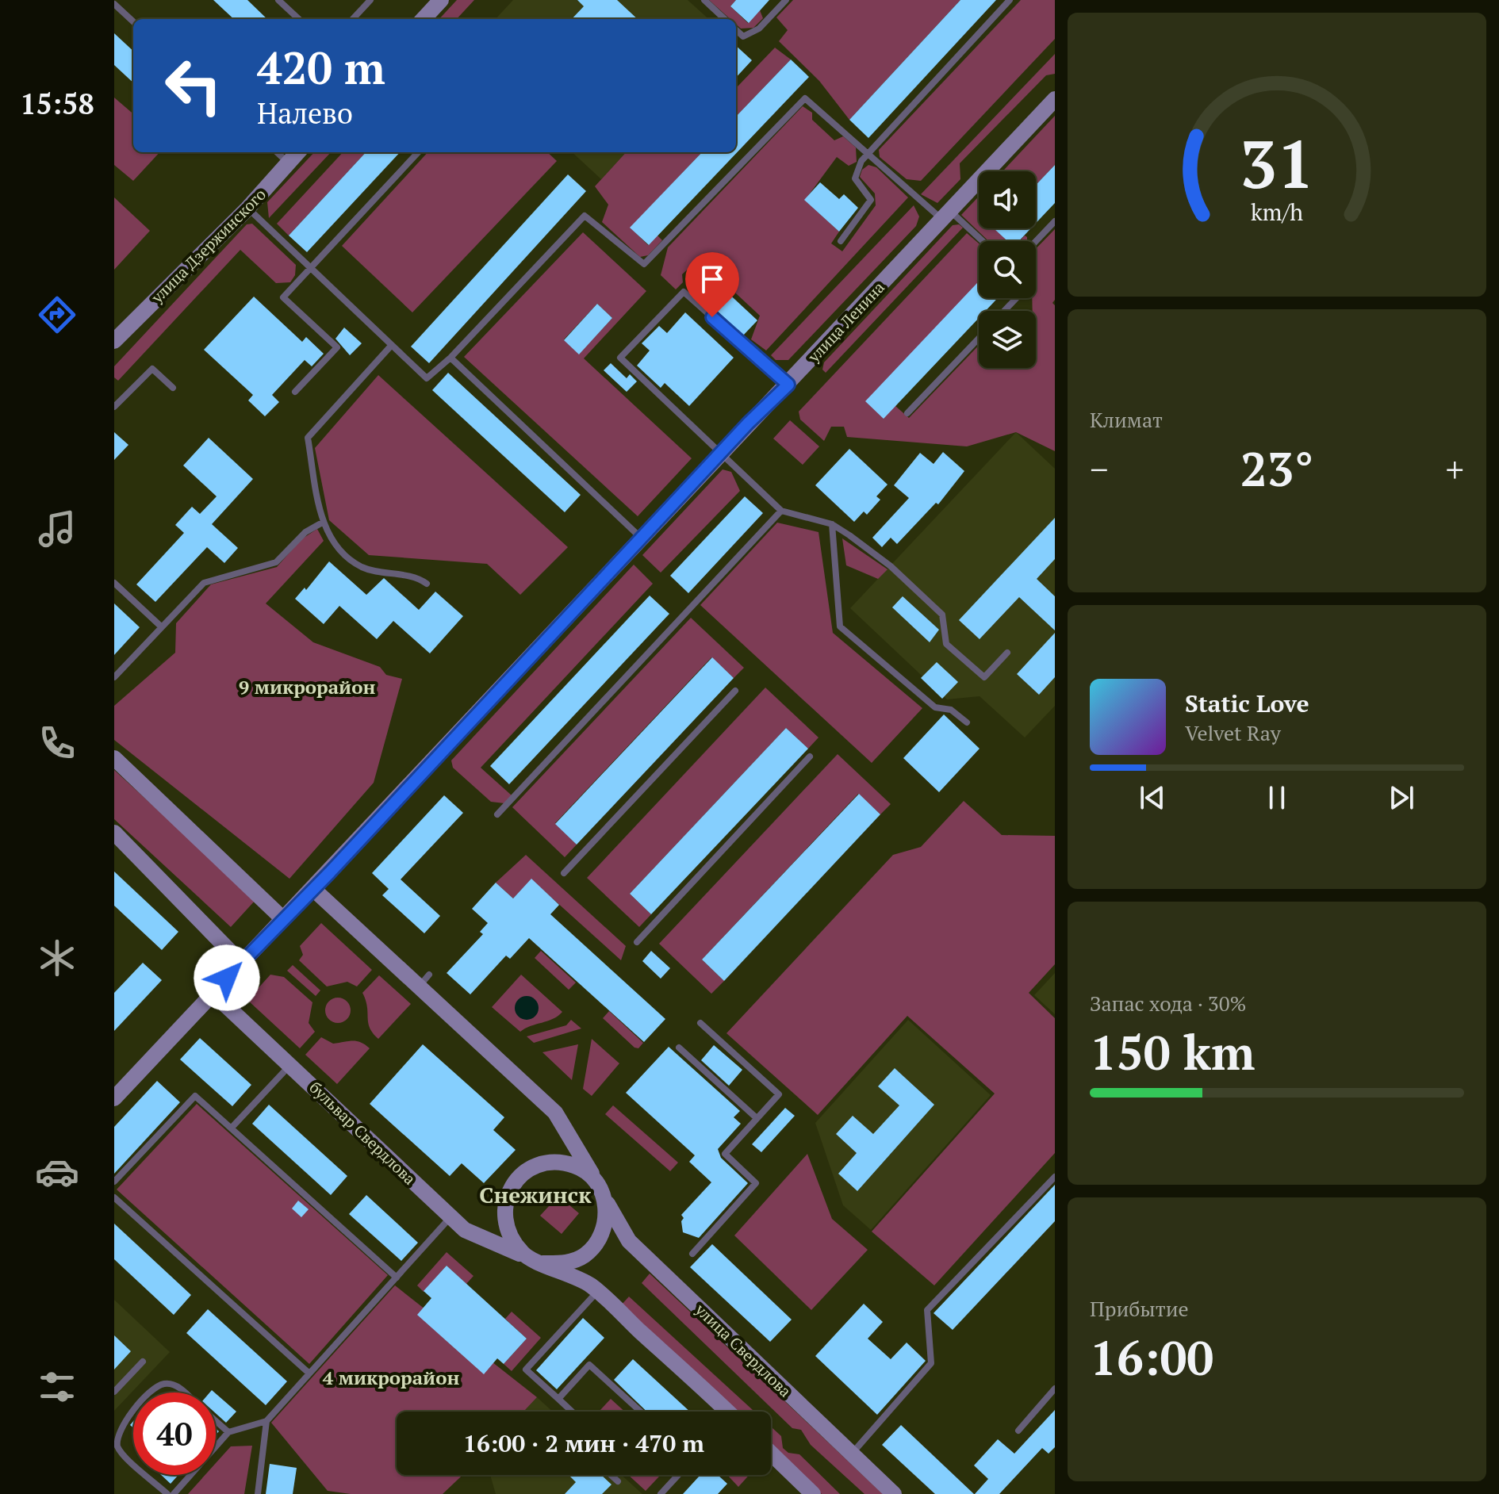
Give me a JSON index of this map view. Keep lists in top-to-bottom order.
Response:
{
  "streets": {
    "street": [
      "улица Дзержинского",
      "улица Ленина",
      "бульвар Свердлова",
      "улица Свердлова"
    ]
  },
  "crossings": [
    ["улица Ленина", "бульвар Свердлова"],
    ["бульвар Свердлова", "улица Свердлова"]
  ],
  "districts": ["9 микрорайон", "Снежинск", "4 микрорайон"],
  "page": {
    "tabs": "15:58",
    "turn": ["420 m", "Налево"],
    "tile": [
      "Климат",
      ["Запас хода · 30%", "150 km"],
      ["Прибытие", "16:00"]
    ],
    "heat": ["−", "23°", "+"],
    "song": ["Static Love", "Velvet Ray"],
    "limit": "40",
    "trip": "16:00 · 2 мин · 470 m",
    "gauge": ["31", "km/h"]
  }
}
